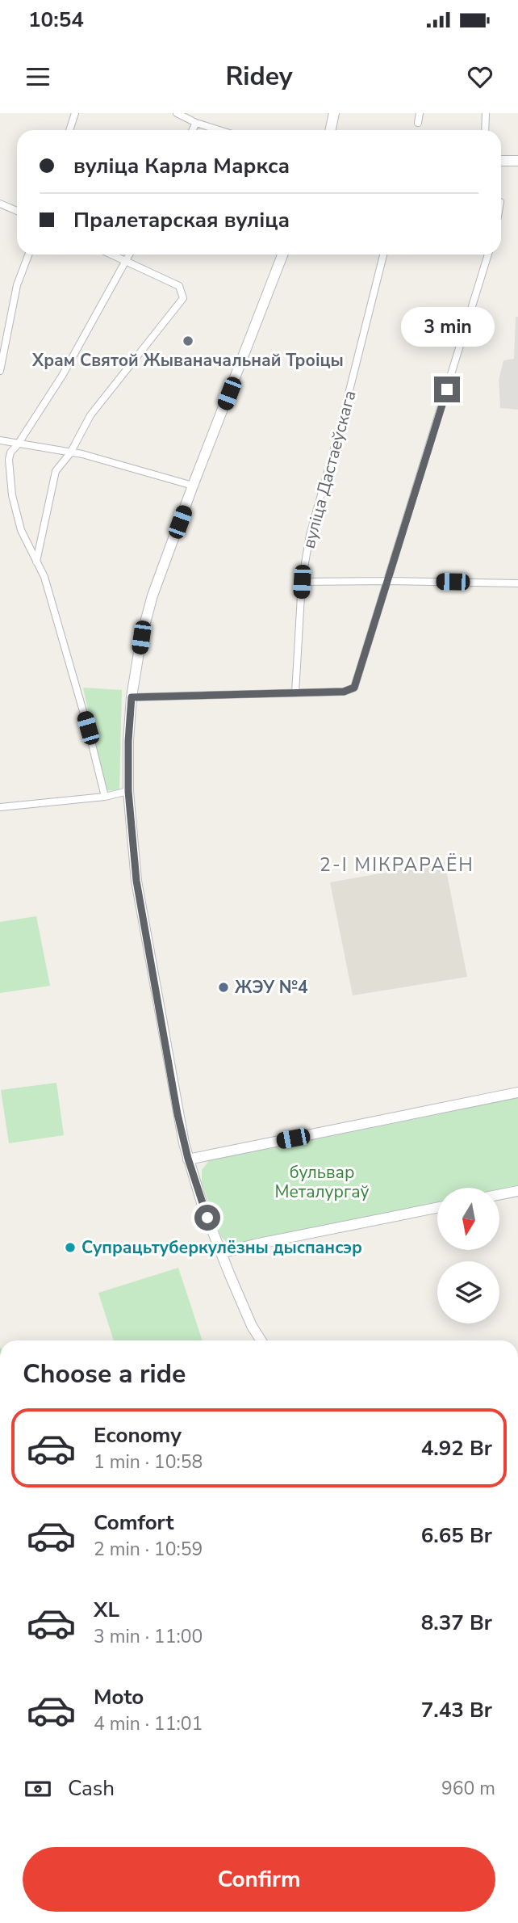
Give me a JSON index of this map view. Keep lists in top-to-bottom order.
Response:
{
  "streets": {
    "street": ["вуліца Дастаеўскага"]
  },
  "districts": ["2-І МІКРАРАЁН"],
  "parks": ["бульвар Металургаў"],
  "places": ["Храм Святой Жываначальнай Троіцы", "ЖЭУ №4", "Супрацьтуберкулёзны дыспансэр"],
  "north": "bottom",
  "page": {
    "status": "10:54",
    "header": "Ridey",
    "banner": ["вуліца Карла Маркса", "Пралетарская вуліца"],
    "bubble": "3 min",
    "heading": "Choose a ride",
    "list": [
      {
        "name": "Economy",
        "note": "1 min · 10:58",
        "value": "4.92 Br"
      },
      {
        "name": "Comfort",
        "note": "2 min · 10:59",
        "value": "6.65 Br"
      },
      {
        "name": "XL",
        "note": "3 min · 11:00",
        "value": "8.37 Br"
      },
      {
        "name": "Moto",
        "note": "4 min · 11:01",
        "value": "7.43 Br"
      }
    ],
    "pay": ["Cash", "960 m"],
    "buttons": "Confirm"
  }
}
